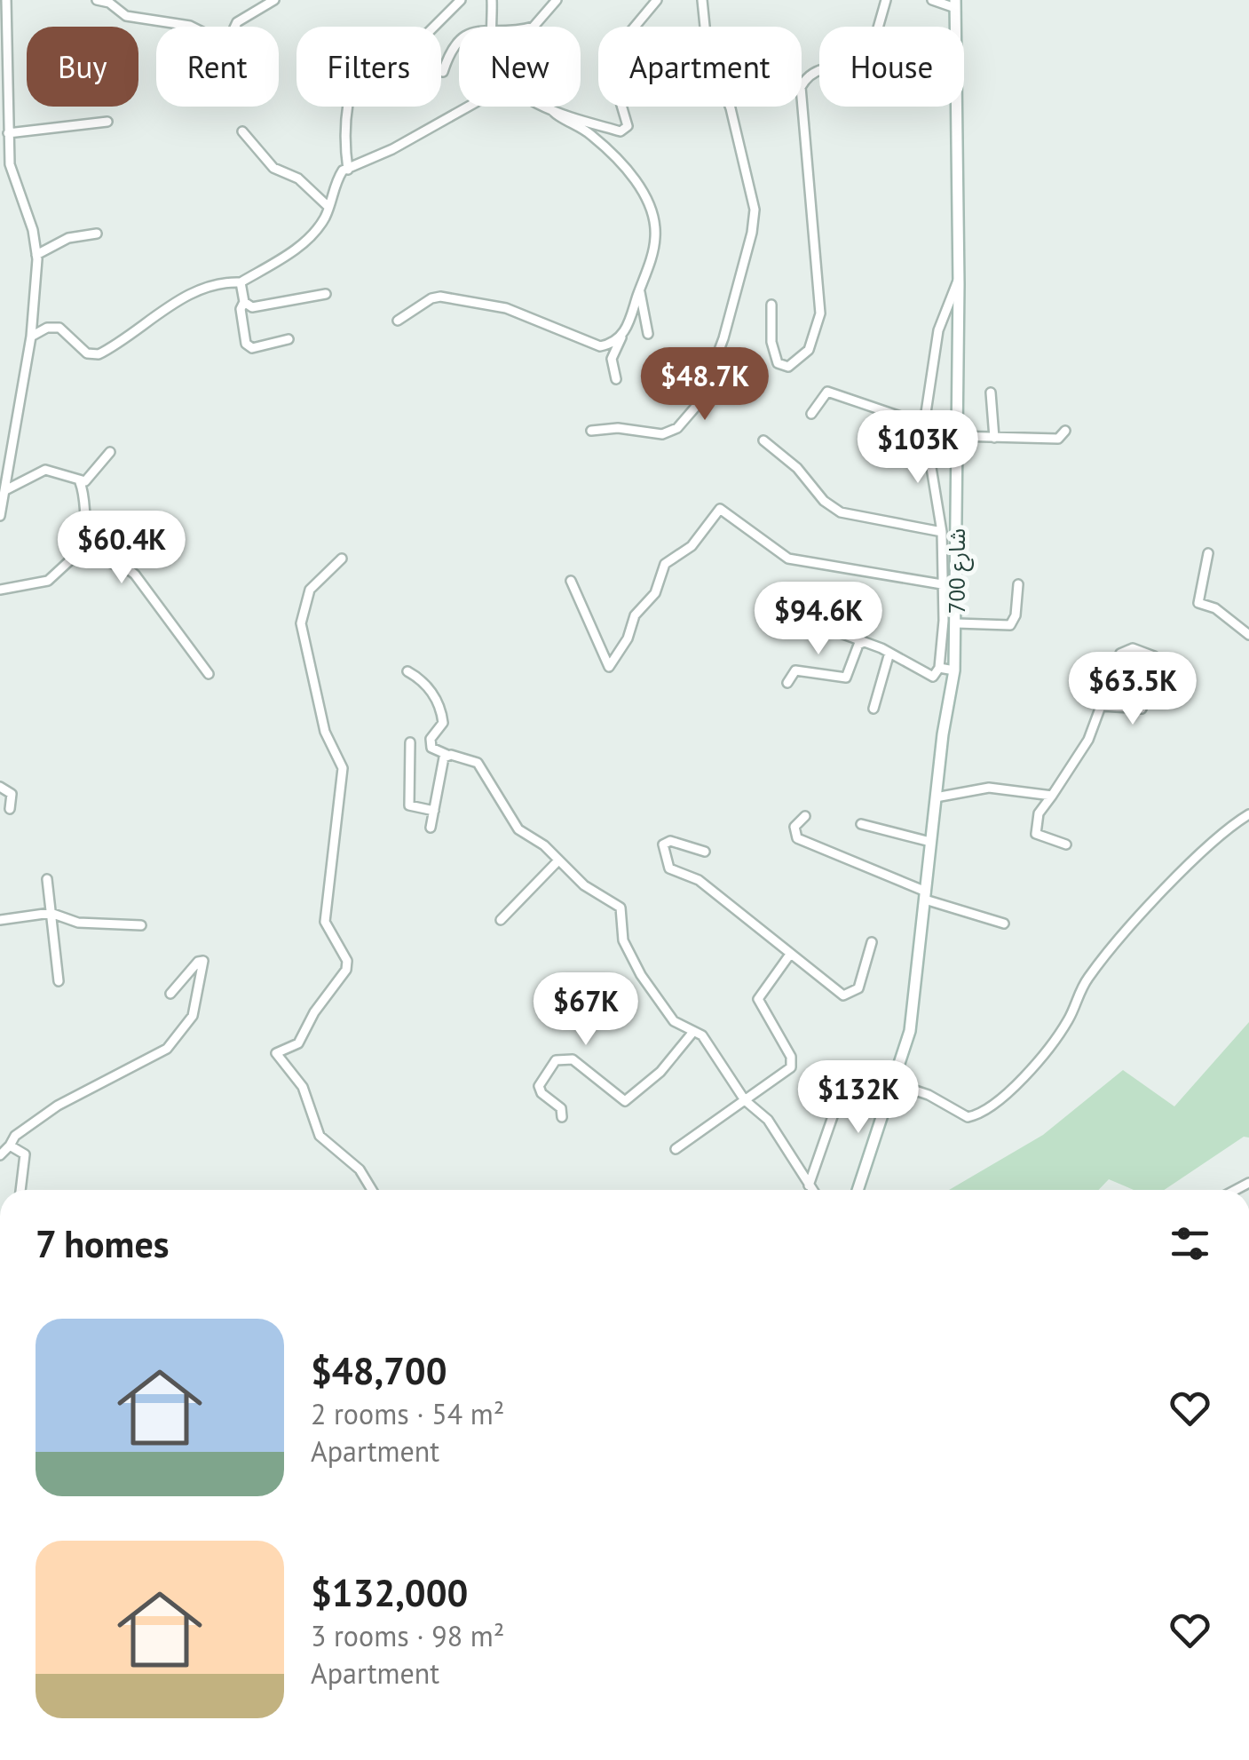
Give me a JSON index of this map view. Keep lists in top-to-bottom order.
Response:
{
  "streets": {
    "main road": ["شارع 700"]
  },
  "page": {
    "chip": [
      "Buy",
      "Rent",
      "Filters",
      "New",
      "Apartment",
      "House"
    ],
    "price": [
      "$48.7K",
      "$103K",
      "$60.4K",
      "$94.6K",
      "$63.5K",
      "$67K",
      "$132K"
    ],
    "heading": "7 homes",
    "list": [
      {
        "name": "$48,700",
        "note": "2 rooms · 54 m² · Apartment"
      },
      {
        "name": "$132,000",
        "note": "3 rooms · 98 m² · Apartment"
      }
    ]
  }
}
